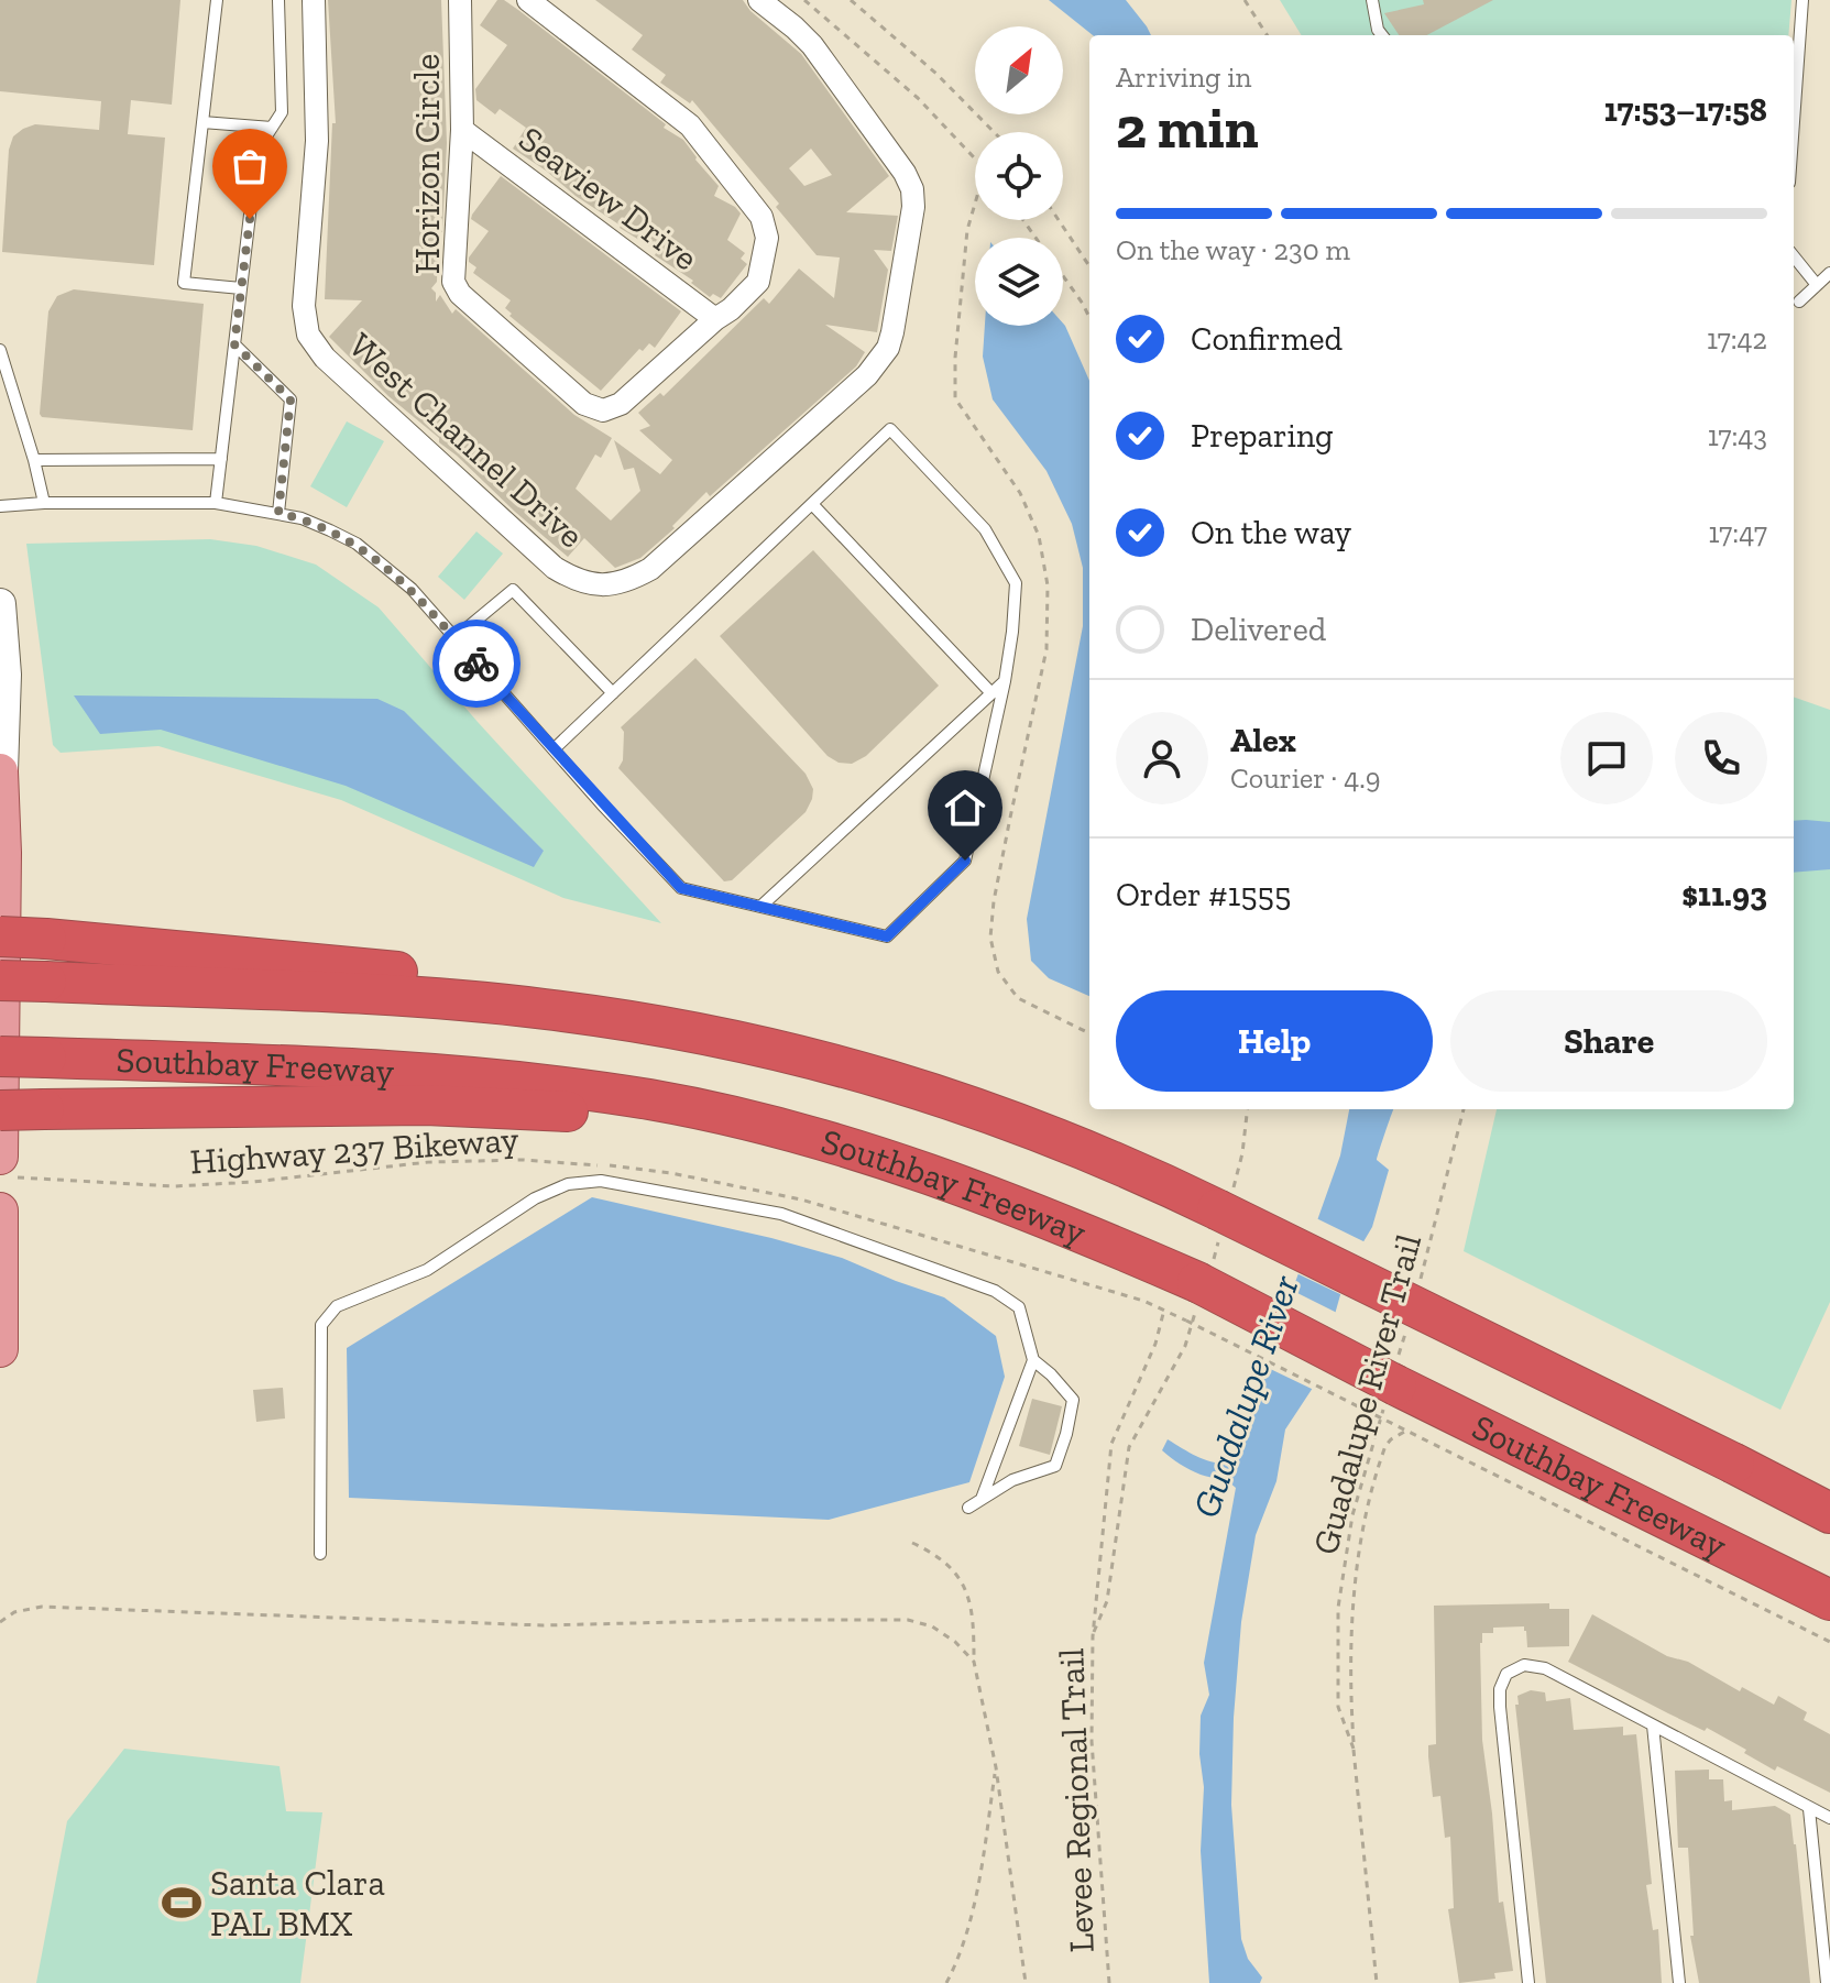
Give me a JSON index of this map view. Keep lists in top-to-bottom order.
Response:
{
  "streets": {
    "highway": ["Southbay Freeway"],
    "street": ["Horizon Circle", "Seaview Drive", "West Channel Drive"],
    "path": ["Highway 237 Bikeway", "Guadalupe River Trail", "Levee Regional Trail"]
  },
  "crossings": [
    ["Horizon Circle", "Seaview Drive"],
    ["Southbay Freeway", "Highway 237 Bikeway"],
    ["Southbay Freeway", "Guadalupe River Trail"],
    ["Highway 237 Bikeway", "Guadalupe River Trail"],
    ["Highway 237 Bikeway", "Levee Regional Trail"]
  ],
  "water": ["Guadalupe River"],
  "places": {
    "sports": ["Santa Clara PAL BMX"]
  },
  "north": "top right",
  "page": {
    "heading": ["2 min", "Arriving in", "17:53–17:58"],
    "panel": [
      "Alex",
      "Courier · 4.9",
      "Order #1555",
      "$11.93"
    ],
    "bar": "On the way · 230 m",
    "list": [
      ["Confirmed", "17:42"],
      ["Preparing", "17:43"],
      ["On the way", "17:47"],
      "Delivered"
    ],
    "buttons": ["Help", "Share"]
  }
}
